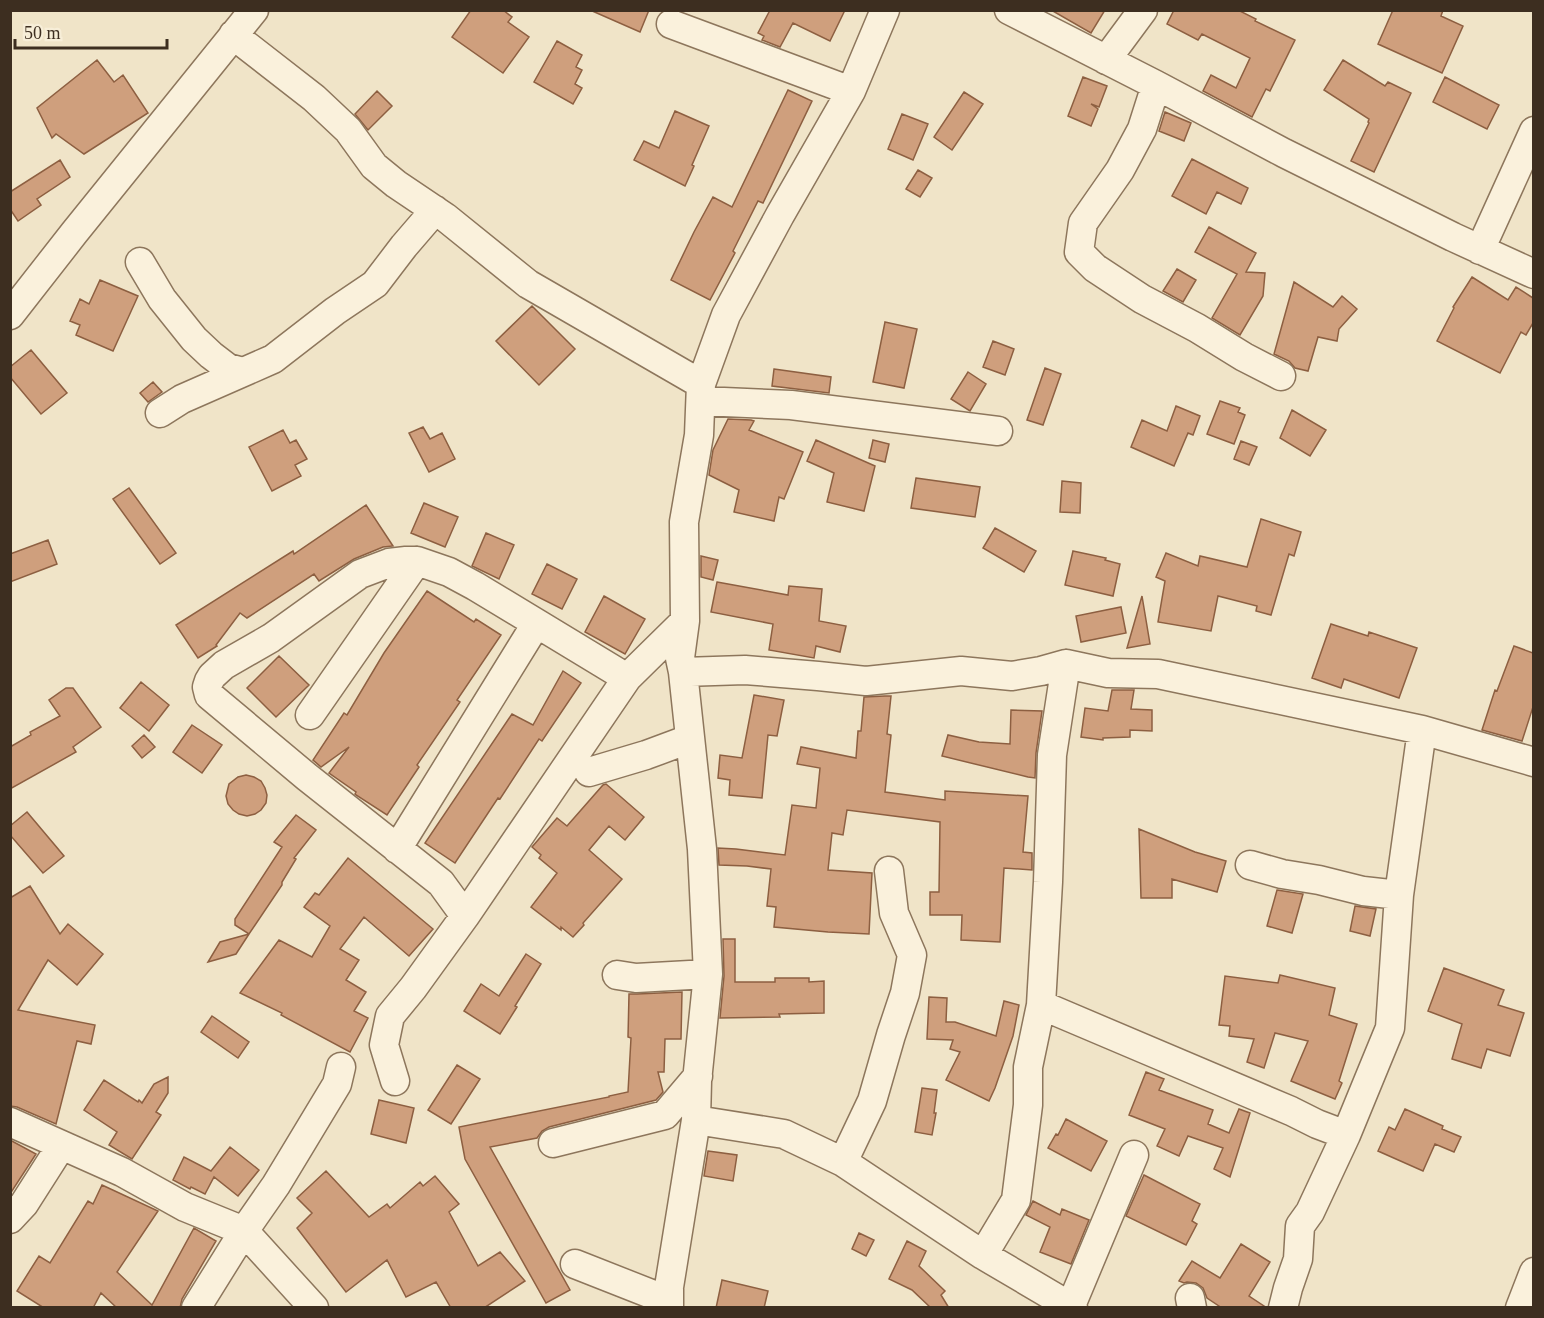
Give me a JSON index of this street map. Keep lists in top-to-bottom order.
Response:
{
  "scale_bar": "50 m"
}
